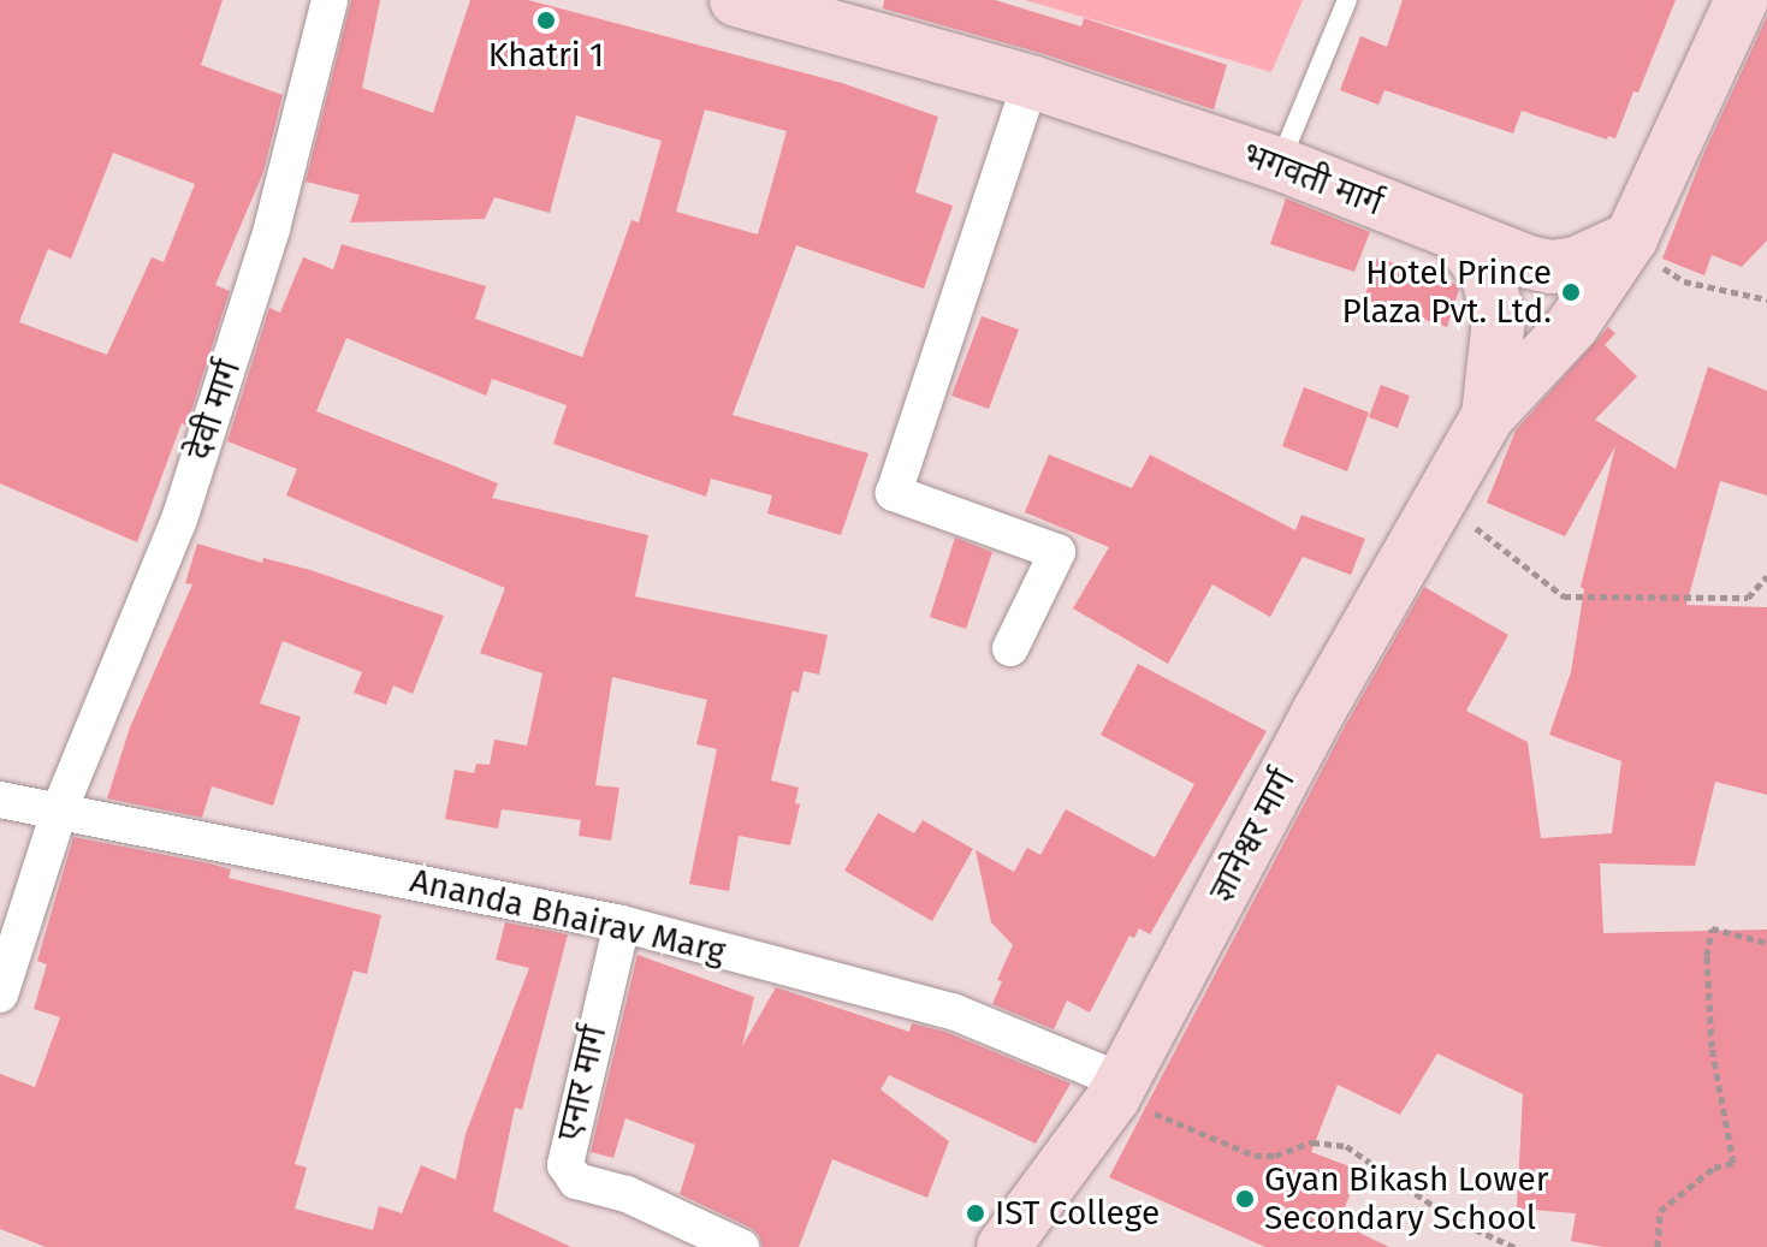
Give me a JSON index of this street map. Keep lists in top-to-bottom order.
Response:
{
  "streets": {
    "main road": ["भगवती मार्ग", "ज्ञानेश्वर मार्ग"],
    "street": ["देवी मार्ग", "Ananda Bhairav Marg", "एनार मार्ग"]
  },
  "crossings": [
    ["भगवती मार्ग", "ज्ञानेश्वर मार्ग"],
    ["देवी मार्ग", "Ananda Bhairav Marg"],
    ["ज्ञानेश्वर मार्ग", "Ananda Bhairav Marg"],
    ["Ananda Bhairav Marg", "एनार मार्ग"]
  ],
  "places": [
    "Khatri 1",
    "Hotel Prince Plaza Pvt. Ltd.",
    "Gyan Bikash Lower Secondary School",
    "IST College"
  ]
}
